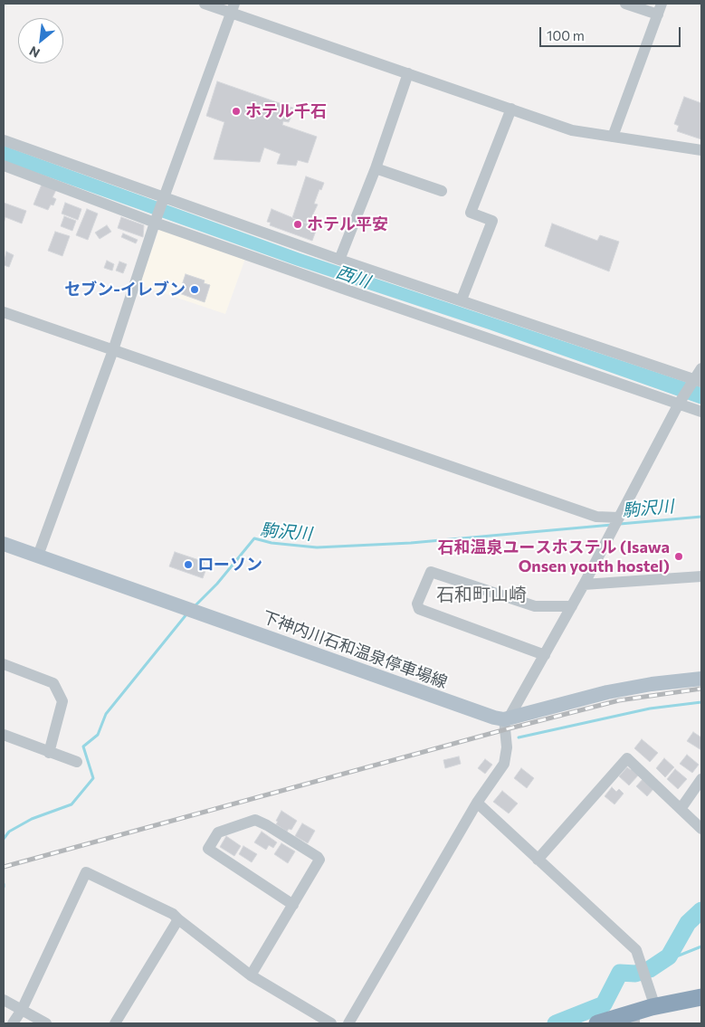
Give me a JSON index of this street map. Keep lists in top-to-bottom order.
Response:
{
  "streets": {
    "main road": ["下神内川石和温泉停車場線"]
  },
  "districts": ["石和町山崎"],
  "water": ["西川", "駒沢川"],
  "places": [
    "ホテル千石",
    "ホテル平安",
    "セブン-イレブン",
    "石和温泉ユースホステル (Isawa Onsen youth hostel)",
    "ローソン"
  ],
  "scale_bar": "100 m",
  "north": "bottom left"
}
